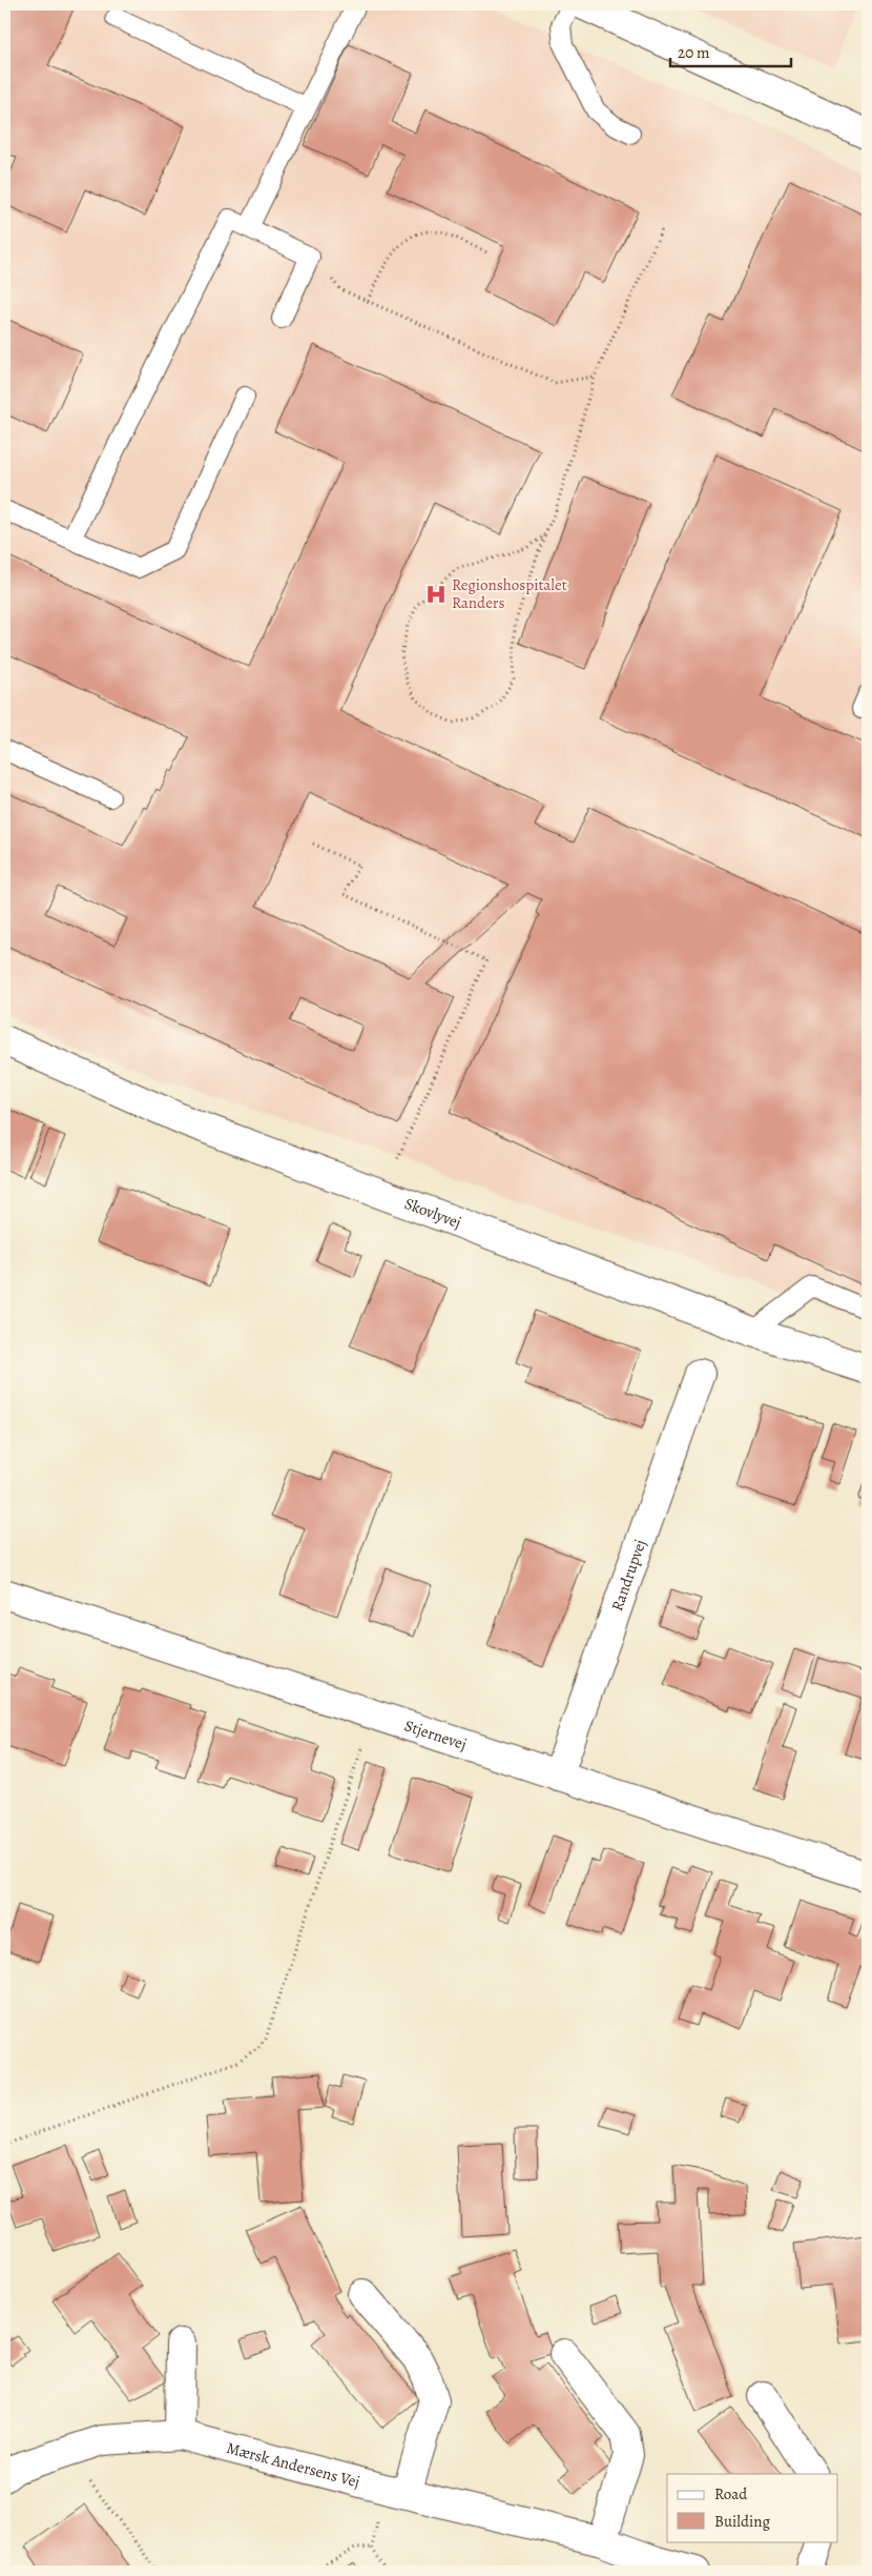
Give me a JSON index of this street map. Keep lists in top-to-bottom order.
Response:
{
  "streets": {
    "street": [
      "Skovlyvej",
      "Randrupvej",
      "Stjernevej",
      "Mærsk Andersens Vej"
    ]
  },
  "crossings": [
    ["Randrupvej", "Stjernevej"]
  ],
  "places": {
    "hospital": ["Regionshospitalet Randers"]
  },
  "legend": ["Road", "Building"],
  "scale_bar": "20 m"
}
